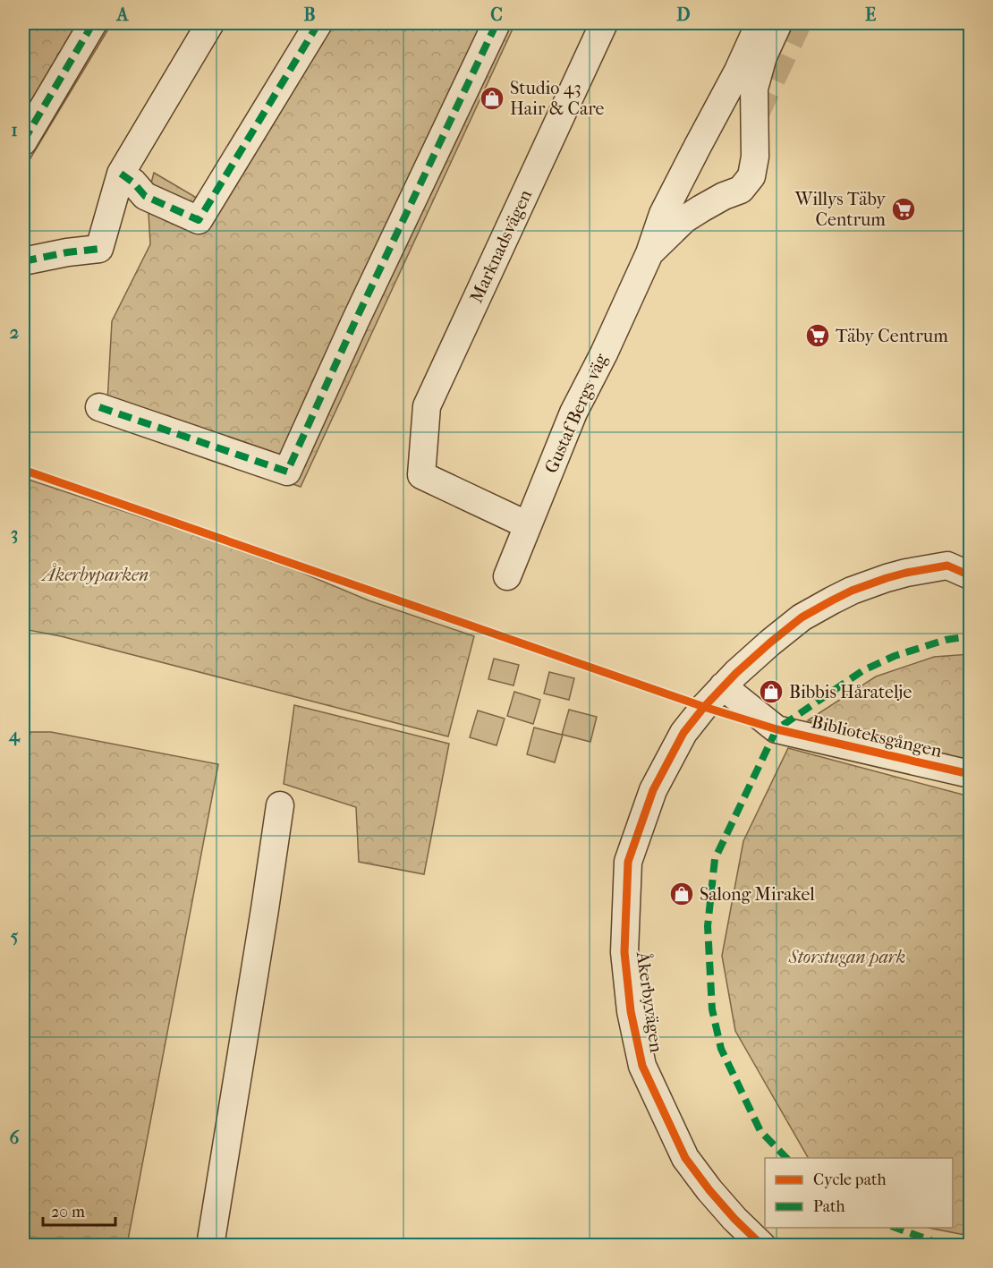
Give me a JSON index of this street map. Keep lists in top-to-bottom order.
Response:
{
  "streets": {
    "street": [
      "Marknadsvägen",
      "Gustaf Bergs väg",
      "Biblioteksgången",
      "Åkerbyvägen"
    ]
  },
  "crossings": [
    ["Marknadsvägen", "Gustaf Bergs väg"],
    ["Biblioteksgången", "Åkerbyvägen"]
  ],
  "parks": ["Åkerbyparken", "Storstugan park"],
  "places": {
    "shop": ["Studio 43 Hair & Care", "Bibbis Håratelje", "Salong Mirakel"],
    "supermarket": ["Willys Täby Centrum", "Täby Centrum"]
  },
  "legend": ["Cycle path", "Path"],
  "scale_bar": "20 m",
  "grid": {
    "columns": [
      "A",
      "B",
      "C",
      "D",
      "E"
    ],
    "rows": [
      "1",
      "2",
      "3",
      "4",
      "5",
      "6"
    ]
  }
}
